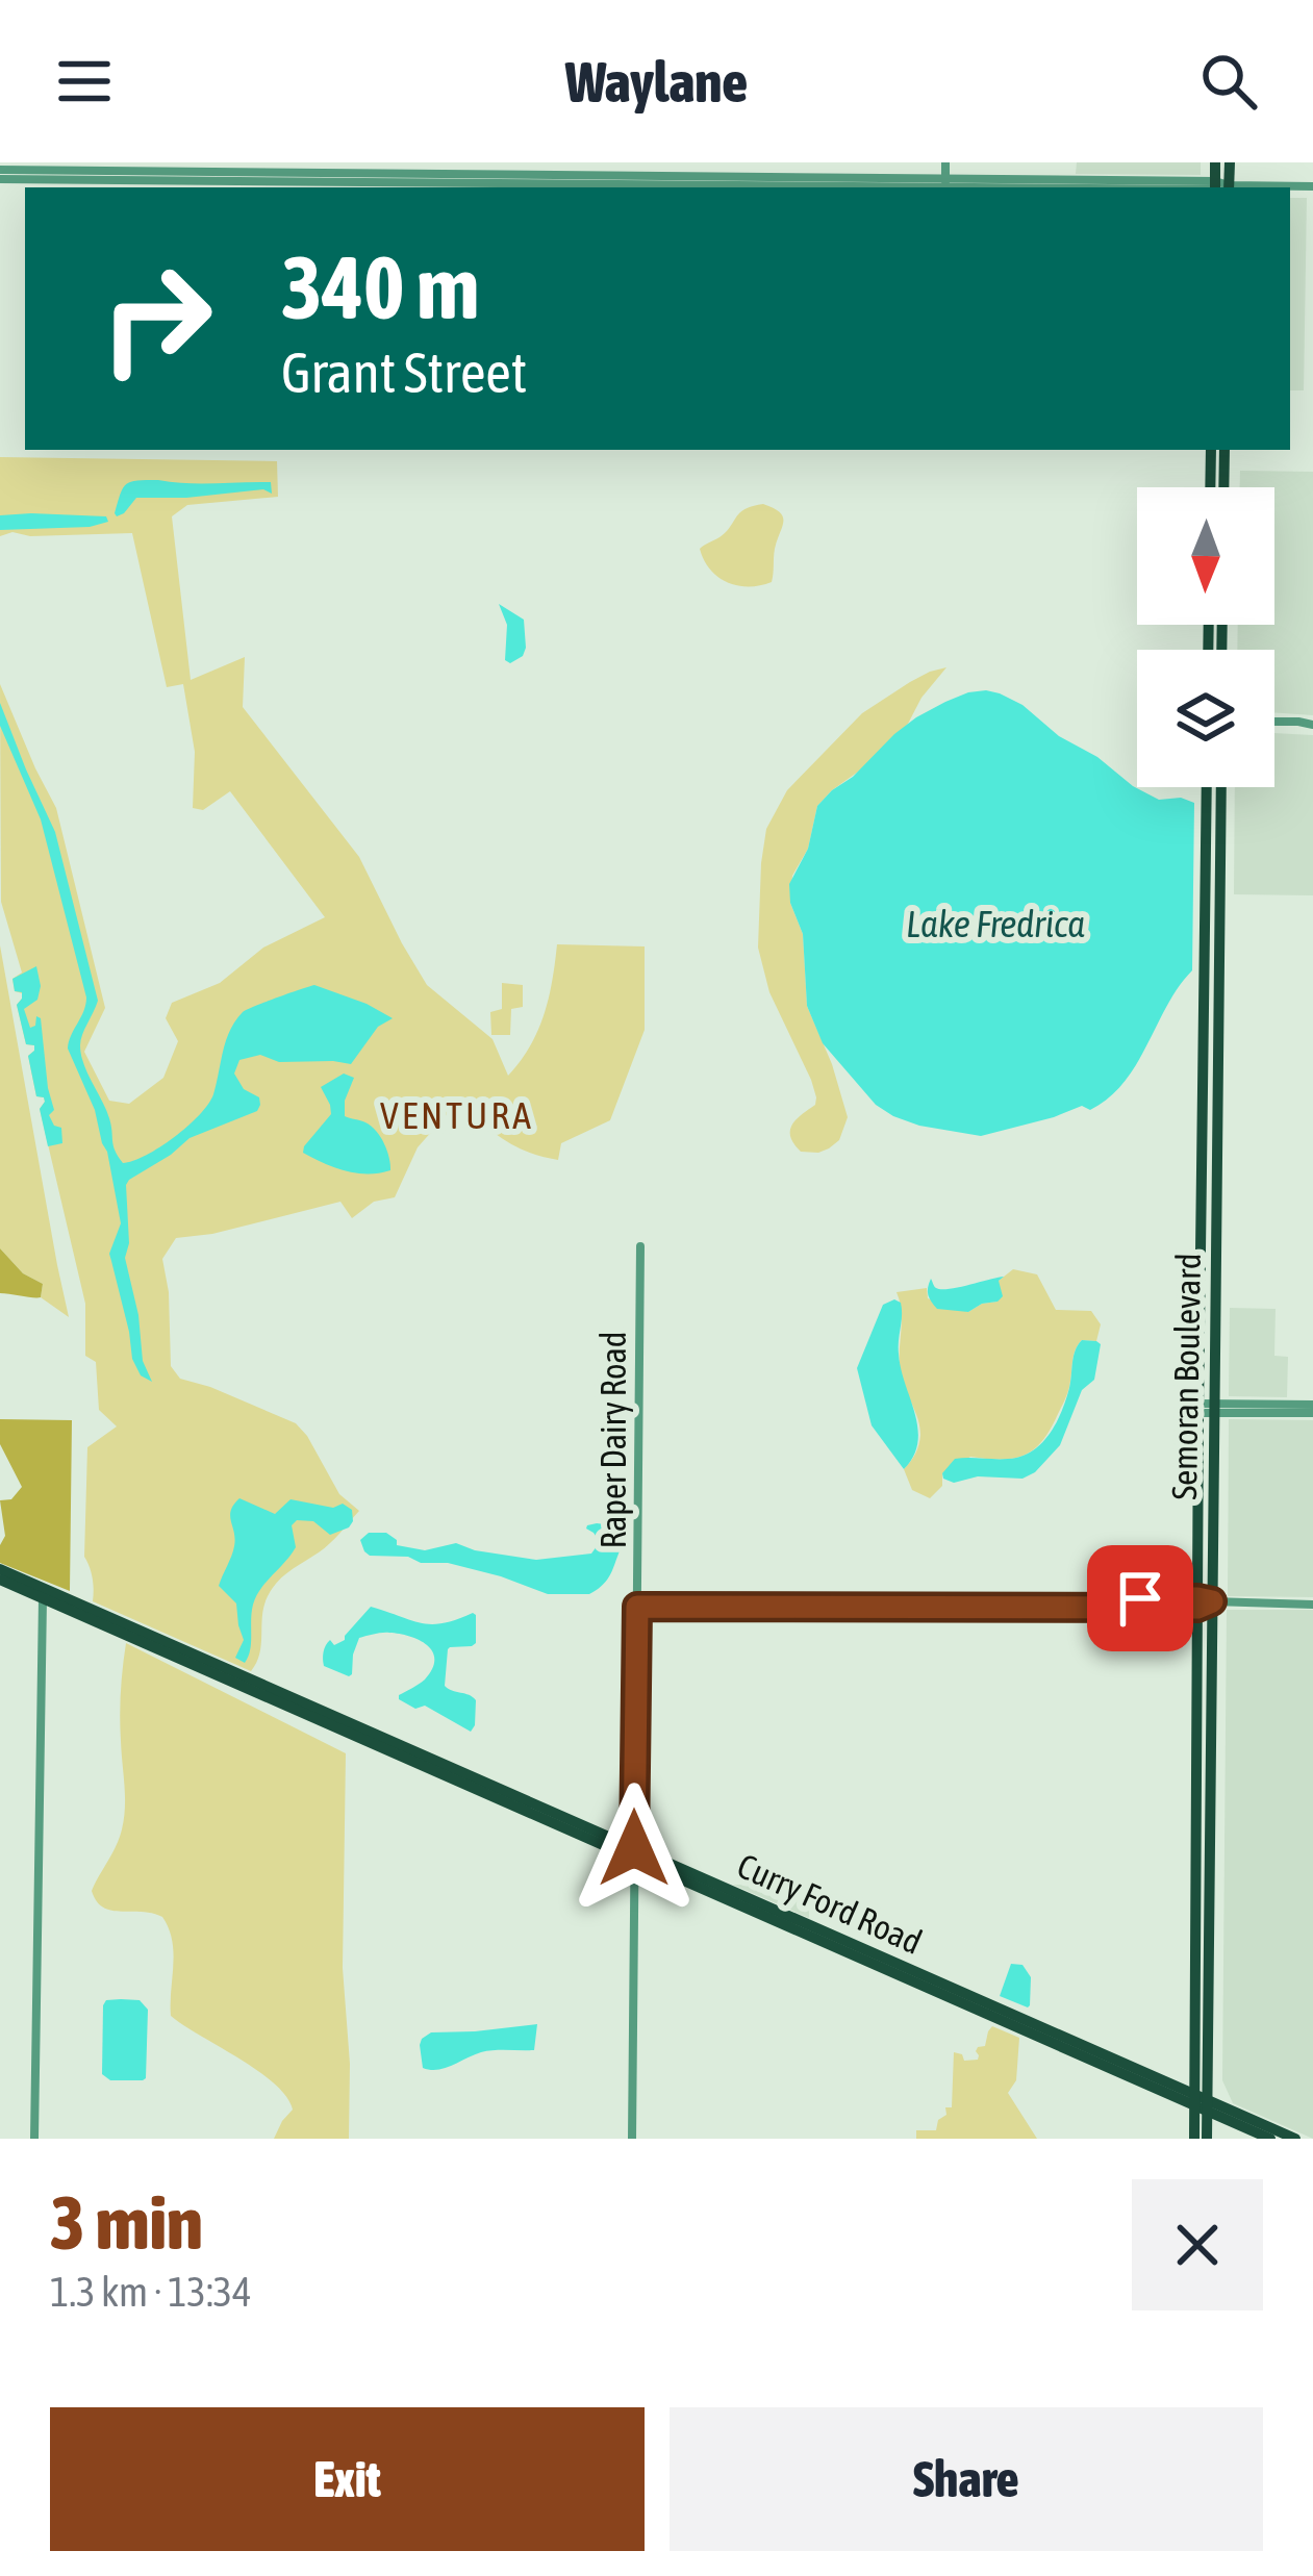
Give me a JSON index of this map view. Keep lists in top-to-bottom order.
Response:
{
  "streets": {
    "main road": ["Semoran Boulevard", "Curry Ford Road"],
    "street": ["Raper Dairy Road"]
  },
  "crossings": [
    ["Semoran Boulevard", "Curry Ford Road"],
    ["Raper Dairy Road", "Curry Ford Road"]
  ],
  "districts": ["VENTURA"],
  "water": ["Lake Fredrica"],
  "north": "bottom",
  "page": {
    "header": "Waylane",
    "turn": ["340 m", "Grant Street"],
    "heading": ["3 min", "1.3 km · 13:34"],
    "buttons": ["Exit", "Share"]
  }
}
